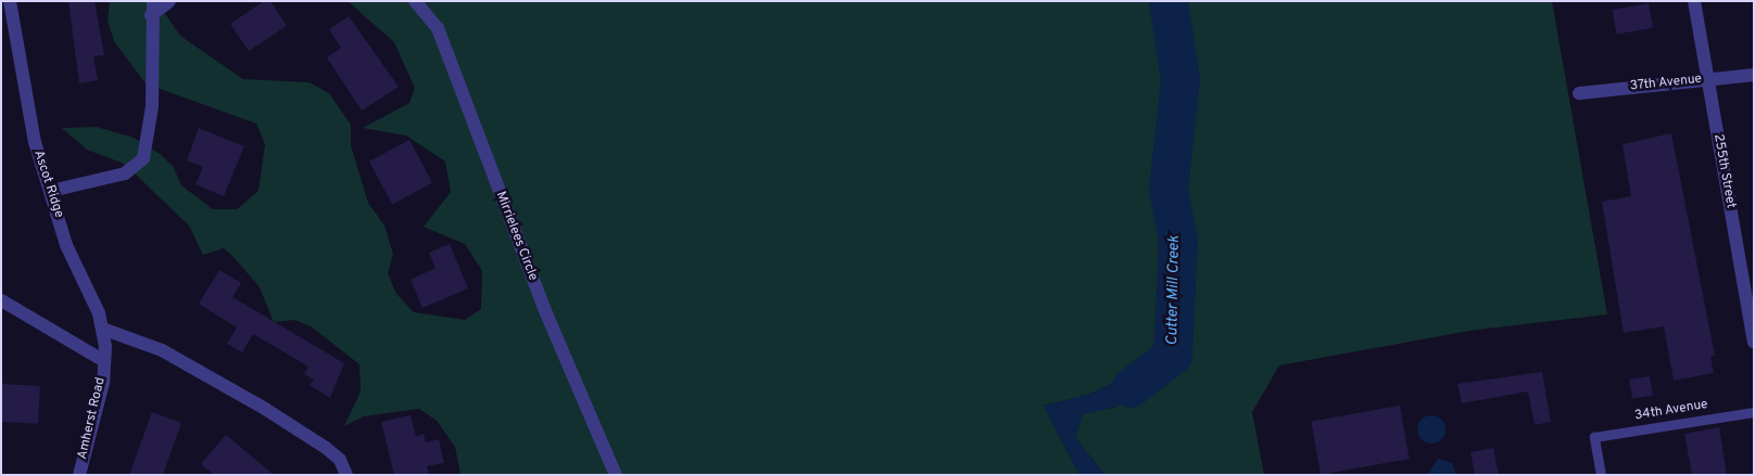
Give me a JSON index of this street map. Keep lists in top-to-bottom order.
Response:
{
  "streets": {
    "street": [
      "37th Avenue",
      "255th Street",
      "Ascot Ridge",
      "Mirrielees Circle",
      "Amherst Road"
    ],
    "lane": ["34th Avenue"]
  },
  "crossings": [
    ["37th Avenue", "255th Street"],
    ["Ascot Ridge", "Amherst Road"]
  ],
  "water": ["Cutter Mill Creek"]
}
